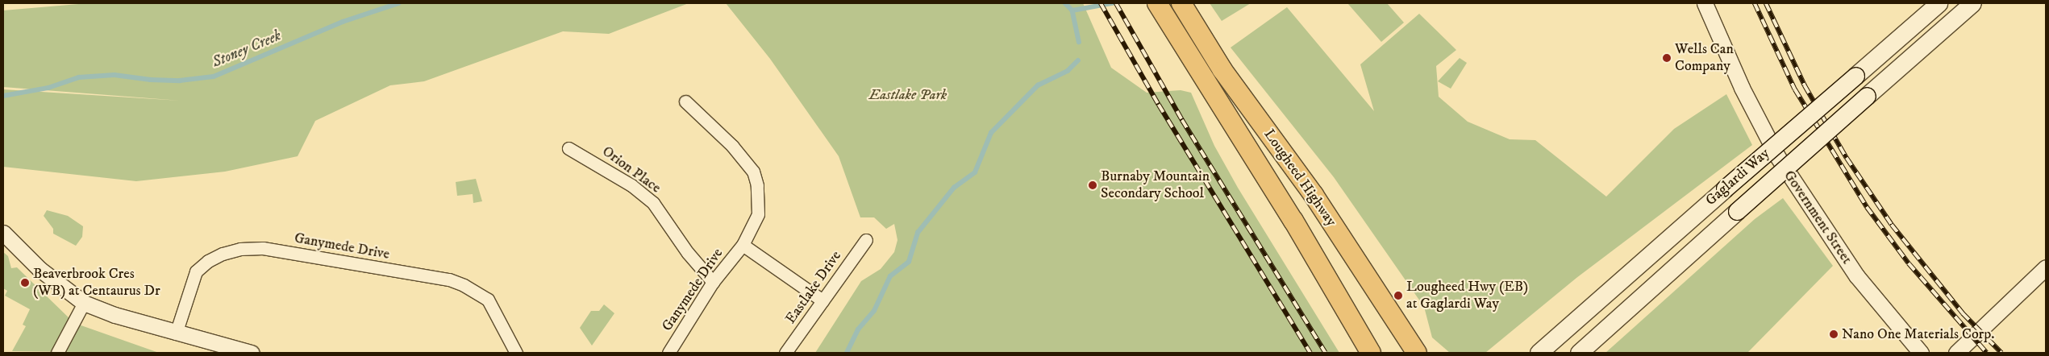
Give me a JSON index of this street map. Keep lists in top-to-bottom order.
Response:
{
  "streets": {
    "main road": ["Gaglardi Way", "Lougheed Highway"],
    "street": [
      "Orion Place",
      "Government Street",
      "Ganymede Drive",
      "Eastlake Drive"
    ]
  },
  "crossings": [
    ["Orion Place", "Ganymede Drive"],
    ["Ganymede Drive", "Eastlake Drive"]
  ],
  "water": ["Stoney Creek"],
  "parks": ["Eastlake Park"],
  "places": [
    "Wells Can Company",
    "Burnaby Mountain Secondary School",
    "Beaverbrook Cres (WB) at Centaurus Dr",
    "Lougheed Hwy (EB) at Gaglardi Way",
    "Nano One Materials Corp."
  ]
}
